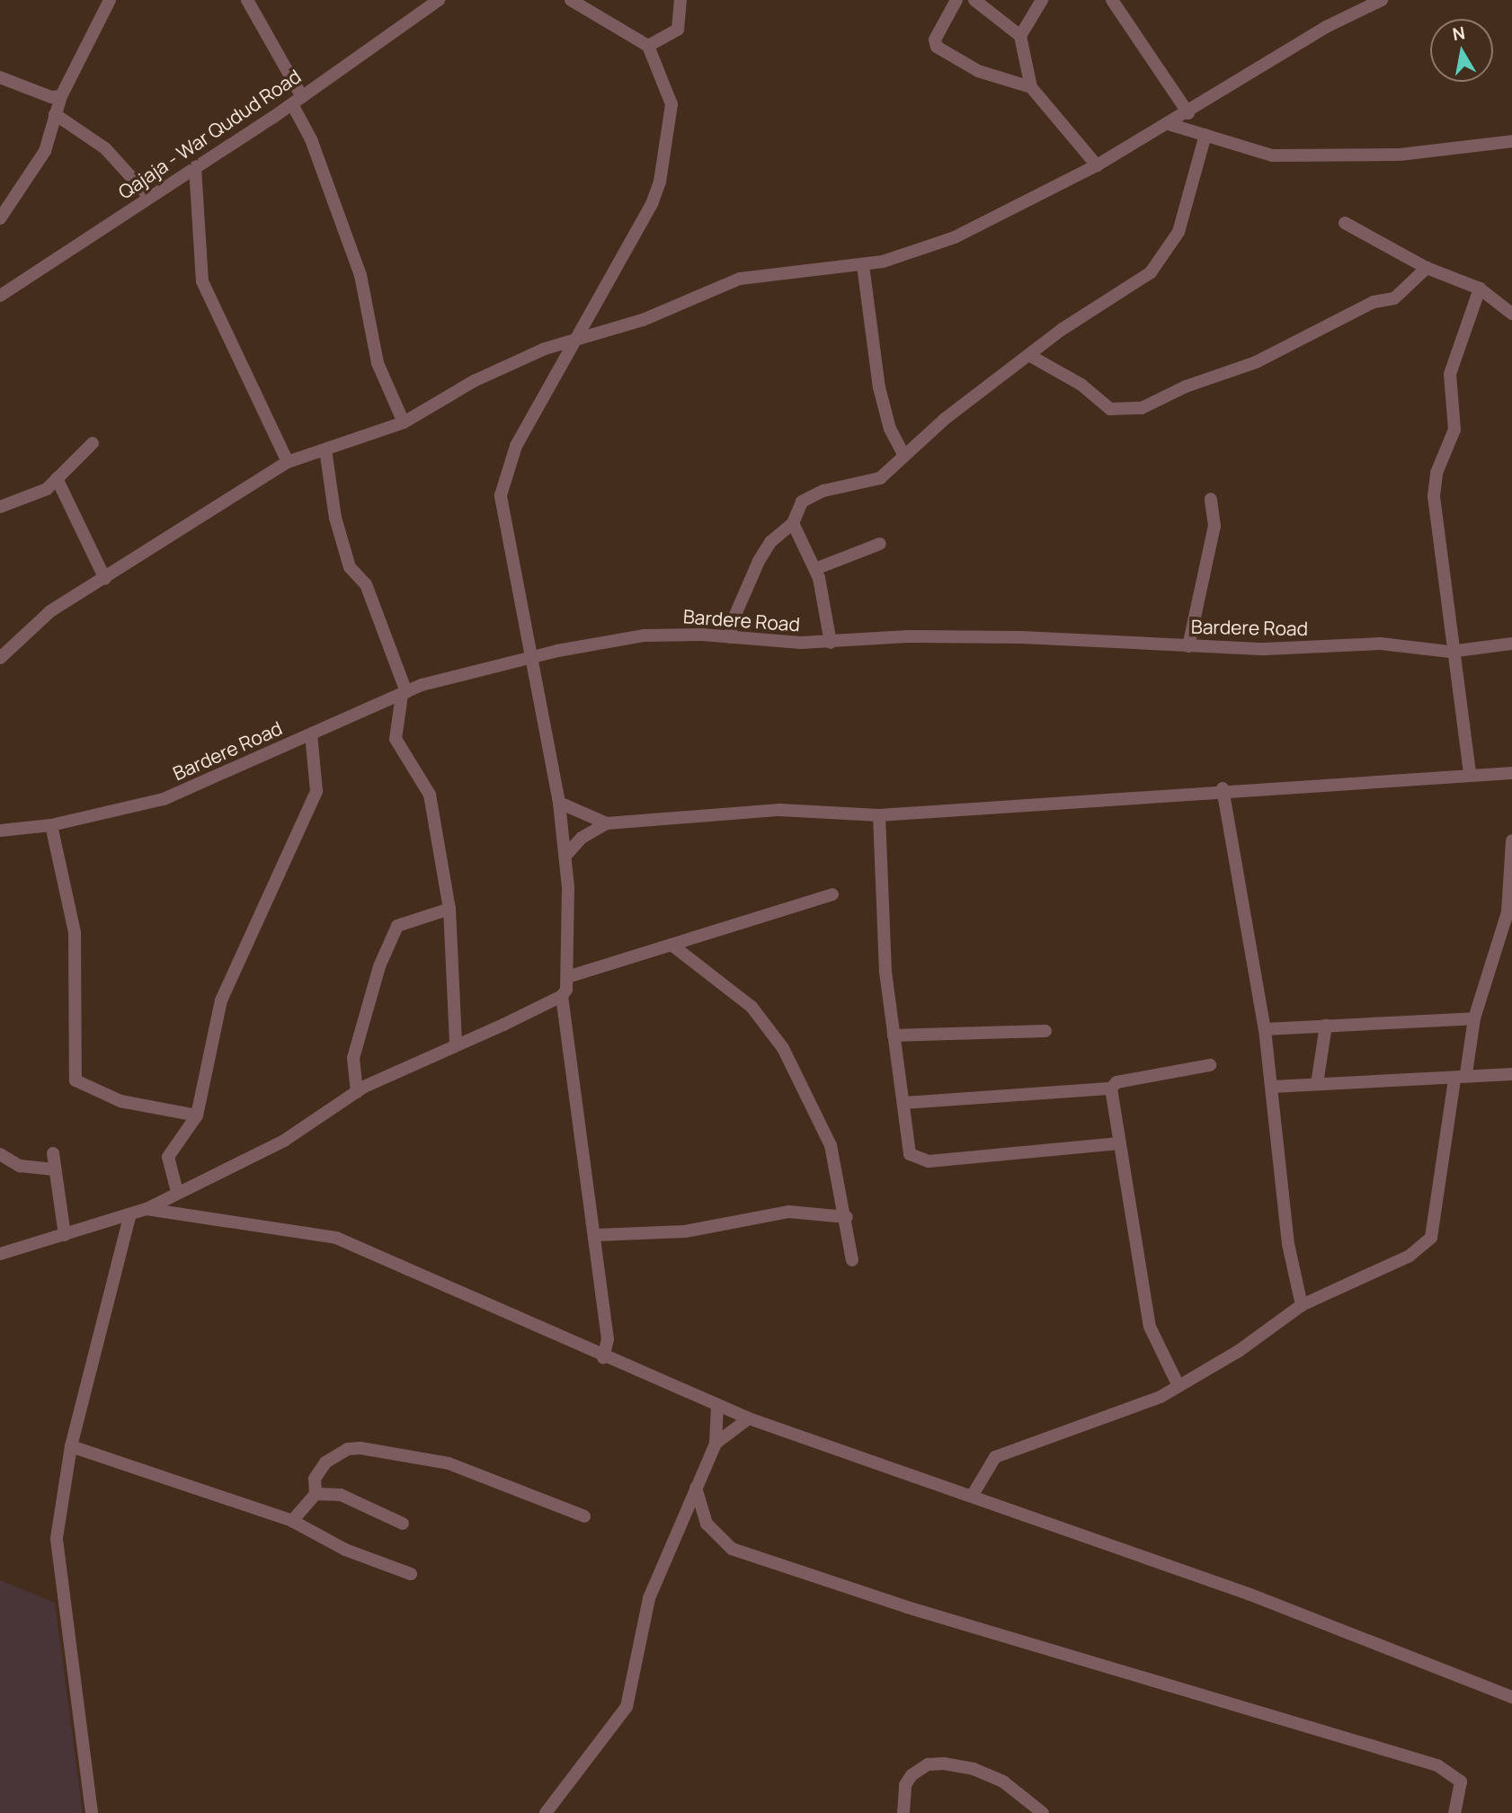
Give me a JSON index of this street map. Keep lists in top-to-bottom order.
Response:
{
  "streets": {
    "street": ["Qajaja - War Qudud Road", "Bardere Road"]
  },
  "north": "top"
}
